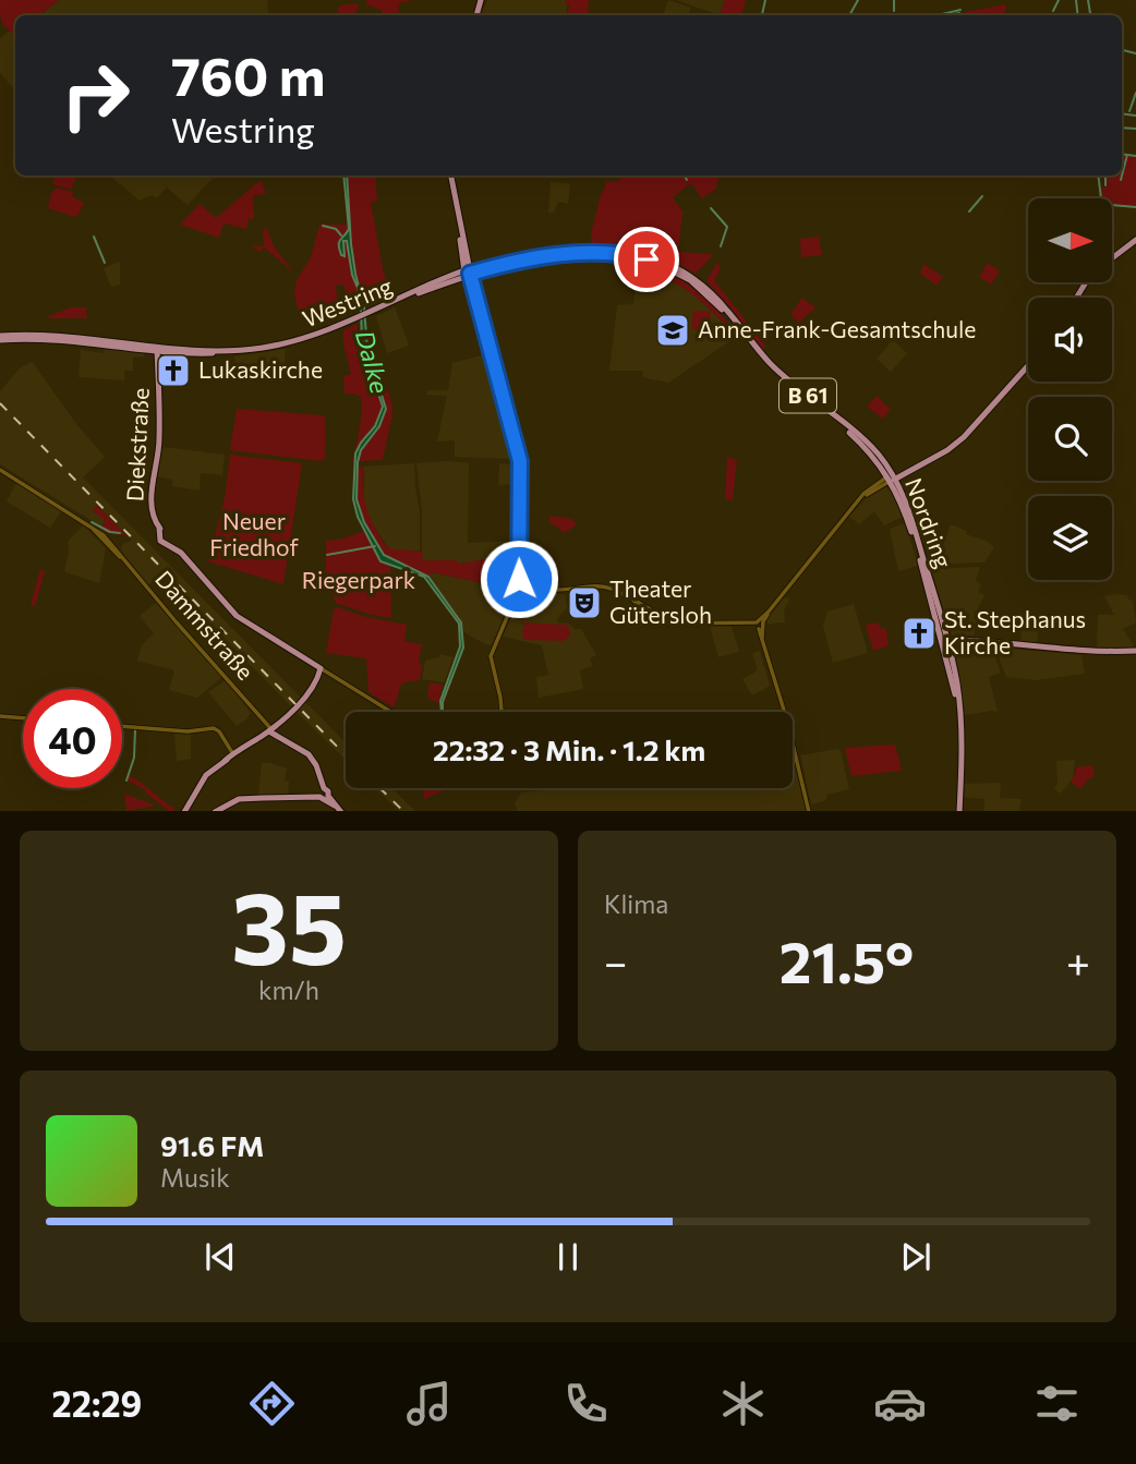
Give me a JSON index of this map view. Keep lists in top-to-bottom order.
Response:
{
  "streets": {
    "main road": [
      "Westring",
      "B 61",
      "Diekstraße",
      "Nordring",
      "Dammstraße"
    ]
  },
  "crossings": [
    ["Westring", "Diekstraße"],
    ["Westring", "Nordring"]
  ],
  "water": ["Dalke"],
  "parks": ["Neuer Friedhof", "Riegerpark"],
  "places": {
    "school or university": ["Anne-Frank-Gesamtschule"],
    "church": ["Lukaskirche", "St. Stephanus Kirche"],
    "theatre": ["Theater Gütersloh"]
  },
  "north": "right",
  "page": {
    "turn": ["760 m", "Westring"],
    "limit": "40",
    "trip": "22:32 · 3 Min. · 1.2 km",
    "tile": [
      ["35", "km/h"],
      "Klima"
    ],
    "heat": ["−", "21.5°", "+"],
    "song": ["91.6 FM", "Musik"],
    "tabs": "22:29"
  }
}
